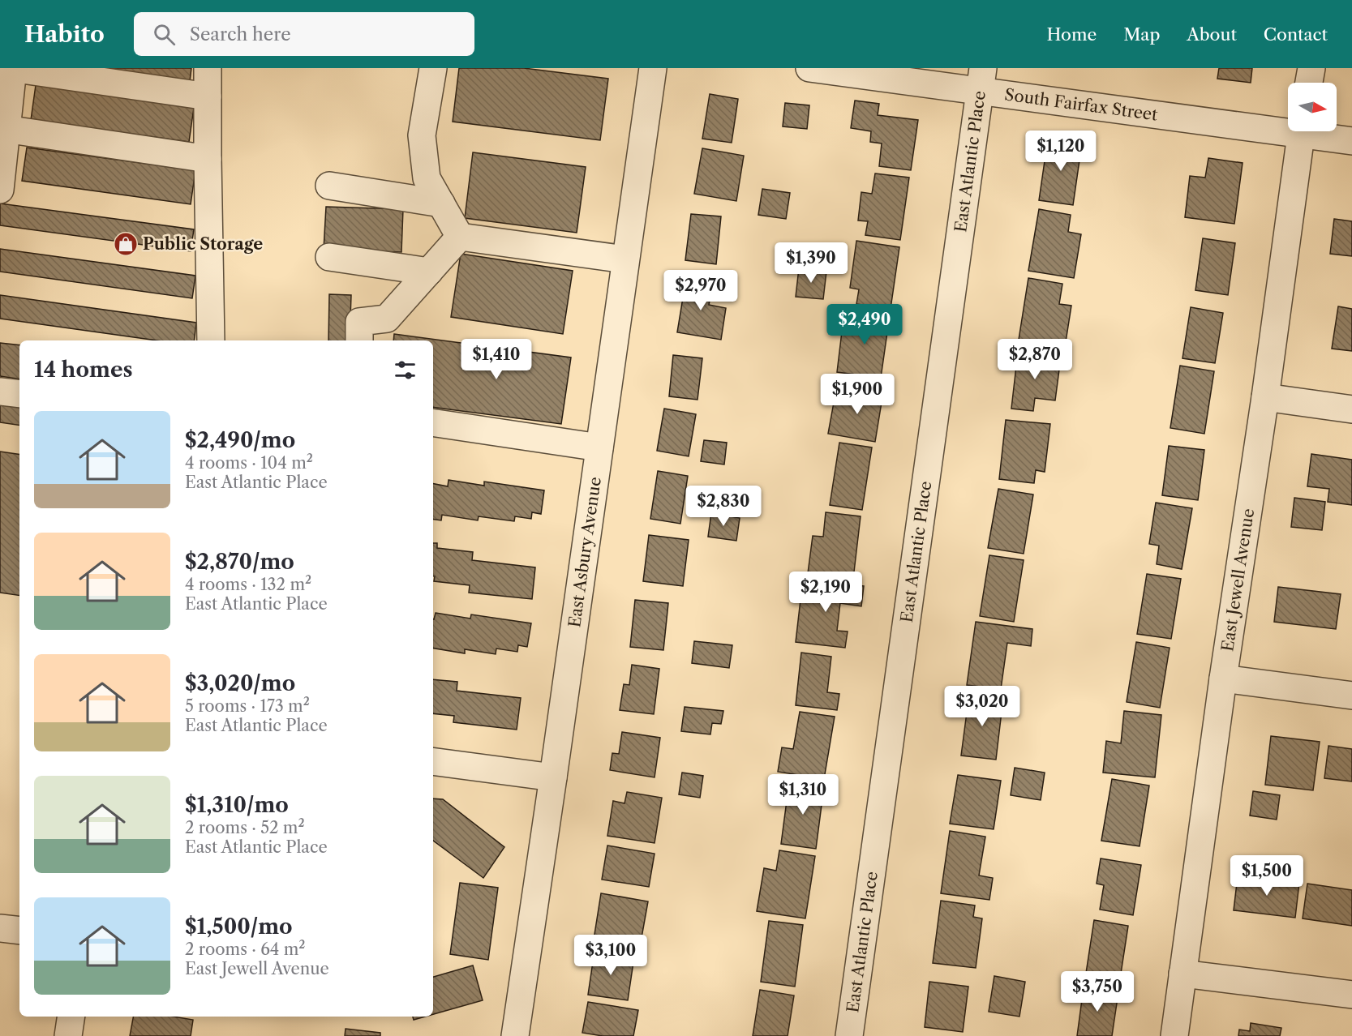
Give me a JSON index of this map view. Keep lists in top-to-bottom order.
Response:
{
  "streets": {
    "street": [
      "South Fairfax Street",
      "East Atlantic Place",
      "East Asbury Avenue",
      "East Jewell Avenue"
    ]
  },
  "crossings": [
    ["South Fairfax Street", "East Atlantic Place"]
  ],
  "places": {
    "shop": ["Public Storage"]
  },
  "north": "right",
  "page": {
    "header": "Habito",
    "search": "Search here",
    "nav": [
      "Home",
      "Map",
      "About",
      "Contact"
    ],
    "price": [
      "$1,120",
      "$1,390",
      "$2,970",
      "$2,490",
      "$1,410",
      "$2,870",
      "$1,900",
      "$2,830",
      "$2,190",
      "$3,020",
      "$1,310",
      "$1,500",
      "$3,100",
      "$3,750"
    ],
    "heading": "14 homes",
    "list": [
      {
        "name": "$2,490/mo",
        "note": "4 rooms · 104 m² · East Atlantic Place"
      },
      {
        "name": "$2,870/mo",
        "note": "4 rooms · 132 m² · East Atlantic Place"
      },
      {
        "name": "$3,020/mo",
        "note": "5 rooms · 173 m² · East Atlantic Place"
      },
      {
        "name": "$1,310/mo",
        "note": "2 rooms · 52 m² · East Atlantic Place"
      },
      {
        "name": "$1,500/mo",
        "note": "2 rooms · 64 m² · East Jewell Avenue"
      }
    ]
  }
}
